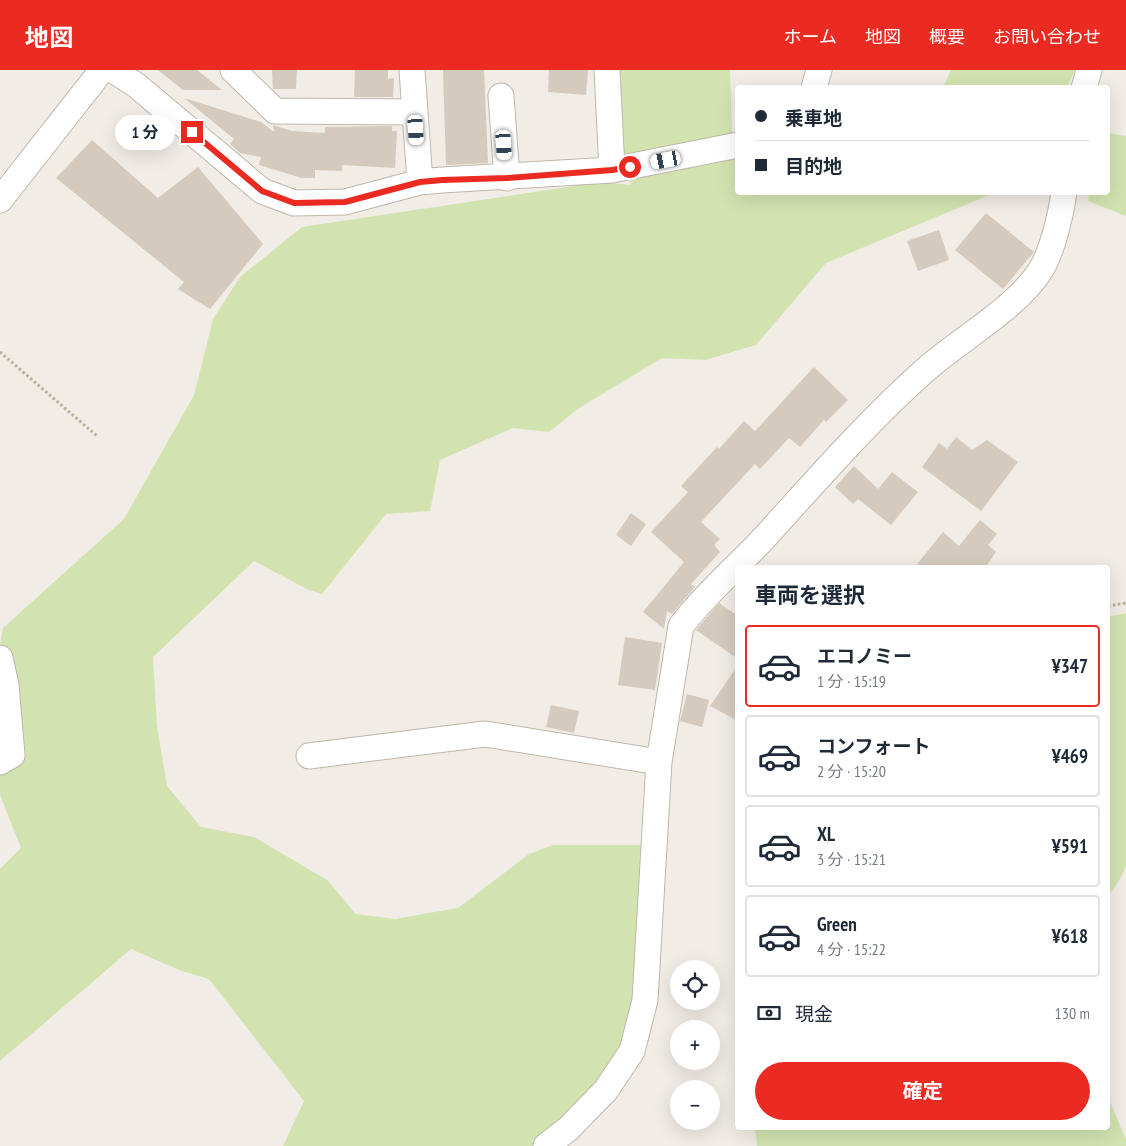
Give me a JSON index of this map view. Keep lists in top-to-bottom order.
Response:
{
  "page": {
    "header": "地図",
    "nav": [
      "ホーム",
      "地図",
      "概要",
      "お問い合わせ"
    ],
    "banner": ["乗車地", "目的地"],
    "bubble": "1 分",
    "heading": "車両を選択",
    "list": [
      {
        "name": "エコノミー",
        "note": "1 分 · 15:19",
        "value": "¥347"
      },
      {
        "name": "コンフォート",
        "note": "2 分 · 15:20",
        "value": "¥469"
      },
      {
        "name": "XL",
        "note": "3 分 · 15:21",
        "value": "¥591"
      },
      {
        "name": "Green",
        "note": "4 分 · 15:22",
        "value": "¥618"
      }
    ],
    "map_buttons": ["+", "−"],
    "pay": ["現金", "130 m"],
    "buttons": "確定"
  }
}
